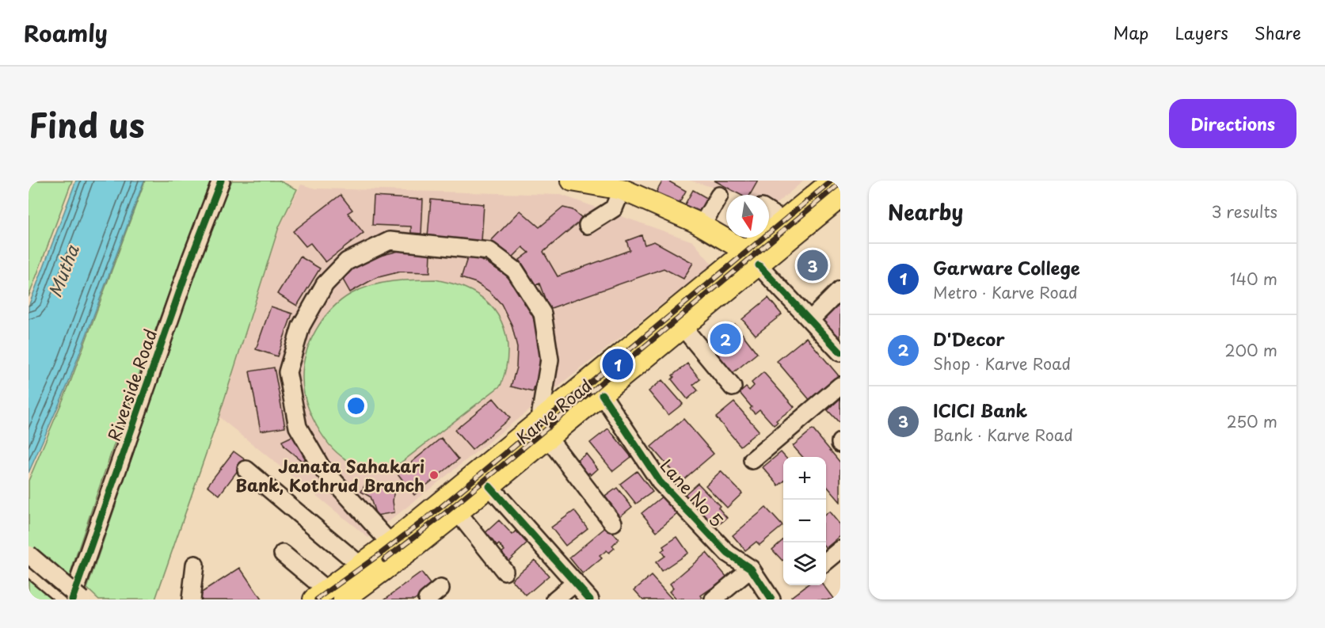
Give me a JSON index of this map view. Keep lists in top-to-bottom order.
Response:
{
  "streets": {
    "main road": ["Karve Road"],
    "street": ["Riverside Road", "Lane No 5"]
  },
  "crossings": [
    ["Karve Road", "Lane No 5"]
  ],
  "water": ["Mutha"],
  "places": ["Janata Sahakari Bank, Kothrud Branch"],
  "north": "bottom",
  "page": {
    "header": "Roamly",
    "nav": ["Map", "Layers", "Share"],
    "title": "Find us",
    "buttons": "Directions",
    "heading": ["Nearby", "3 results"],
    "list": [
      {
        "mark": "1",
        "name": "Garware College",
        "note": "Metro · Karve Road",
        "value": "140 m"
      },
      {
        "mark": "2",
        "name": "D'Decor",
        "note": "Shop · Karve Road",
        "value": "200 m"
      },
      {
        "mark": "3",
        "name": "ICICI Bank",
        "note": "Bank · Karve Road",
        "value": "250 m"
      }
    ],
    "pins": ["3", "2", "1"],
    "map_buttons": ["+", "−"]
  }
}
